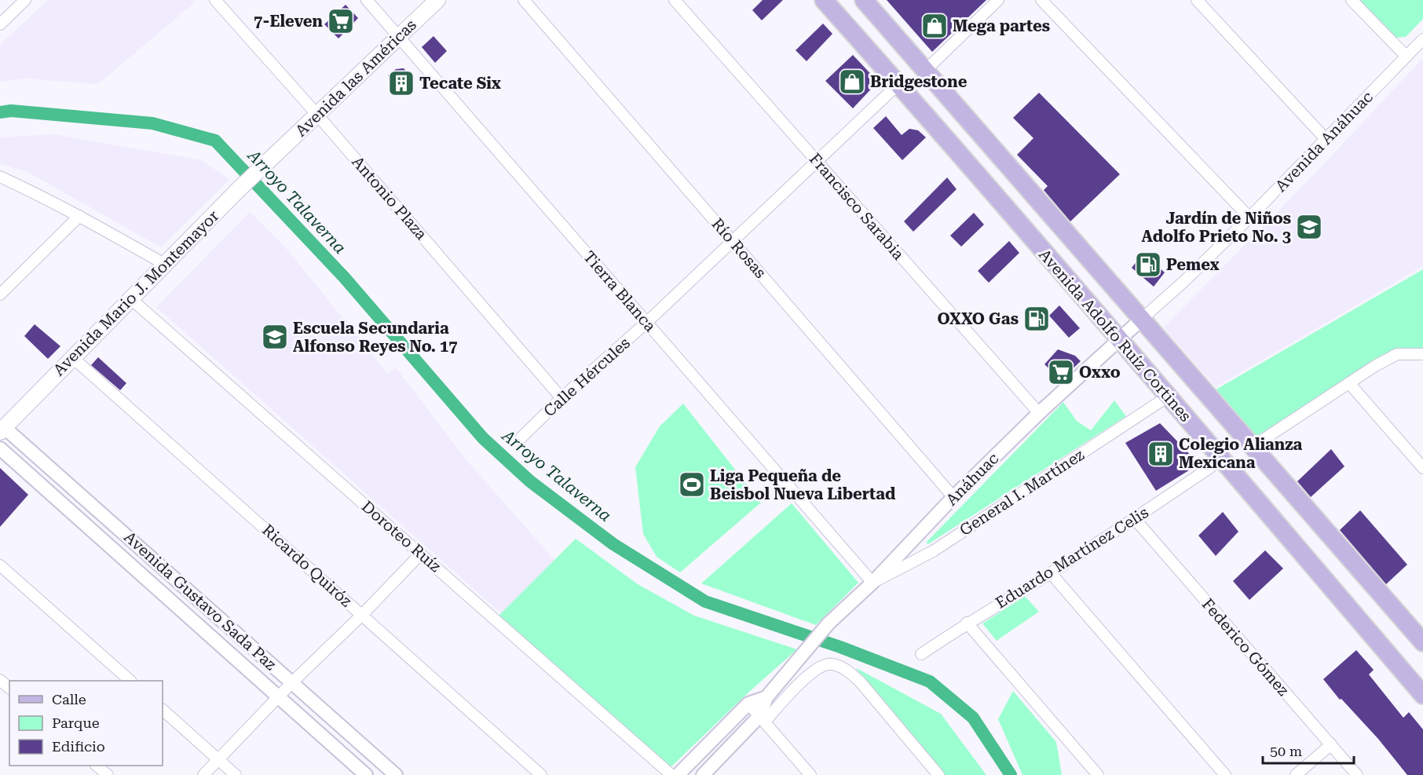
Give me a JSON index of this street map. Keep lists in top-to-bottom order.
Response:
{
  "streets": {
    "main road": ["Avenida las Américas", "Avenida Mario J. Montemayor", "Avenida Adolfo Ruíz Cortines"],
    "street": [
      "Avenida Anáhuac",
      "Antonio Plaza",
      "Francisco Sarabia",
      "Río Rosas",
      "Tierra Blanca",
      "Calle Hércules",
      "Anáhuac",
      "General I. Martínez",
      "Doroteo Ruíz",
      "Eduardo Martínez Celis",
      "Ricardo Quiróz",
      "Avenida Gustavo Sada Paz",
      "Federico Gómez"
    ]
  },
  "crossings": [
    ["Avenida las Américas", "Antonio Plaza"],
    ["Avenida las Américas", "Tierra Blanca"],
    ["Avenida las Américas", "Avenida Mario J. Montemayor"],
    ["Avenida Anáhuac", "Avenida Adolfo Ruíz Cortines"],
    ["Avenida Anáhuac", "Anáhuac"],
    ["Antonio Plaza", "Calle Hércules"],
    ["Francisco Sarabia", "Calle Hércules"],
    ["Francisco Sarabia", "Anáhuac"],
    ["Río Rosas", "Calle Hércules"],
    ["Río Rosas", "Anáhuac"],
    ["Tierra Blanca", "Calle Hércules"],
    ["Tierra Blanca", "Anáhuac"],
    ["Tierra Blanca", "General I. Martínez"],
    ["Avenida Mario J. Montemayor", "Doroteo Ruíz"],
    ["Avenida Mario J. Montemayor", "Ricardo Quiróz"],
    ["Avenida Mario J. Montemayor", "Avenida Gustavo Sada Paz"],
    ["Avenida Adolfo Ruíz Cortines", "Calle Hércules"],
    ["Avenida Adolfo Ruíz Cortines", "Anáhuac"],
    ["Avenida Adolfo Ruíz Cortines", "General I. Martínez"],
    ["Avenida Adolfo Ruíz Cortines", "Eduardo Martínez Celis"],
    ["Anáhuac", "General I. Martínez"],
    ["Eduardo Martínez Celis", "Federico Gómez"]
  ],
  "water": ["Arroyo Talaverna"],
  "places": {
    "supermarket": ["7-Eleven", "Oxxo"],
    "shop": ["Mega partes", "Bridgestone"],
    "building": ["Tecate Six", "Colegio Alianza Mexicana"],
    "school or university": ["Jardín de Niños Adolfo Prieto No. 3", "Escuela Secundaria Alfonso Reyes No. 17"],
    "fuel station": ["Pemex", "OXXO Gas"],
    "sports": ["Liga Pequeña de Beisbol Nueva Libertad"]
  },
  "legend": ["Calle", "Parque", "Edificio"],
  "scale_bar": "50 m"
}
